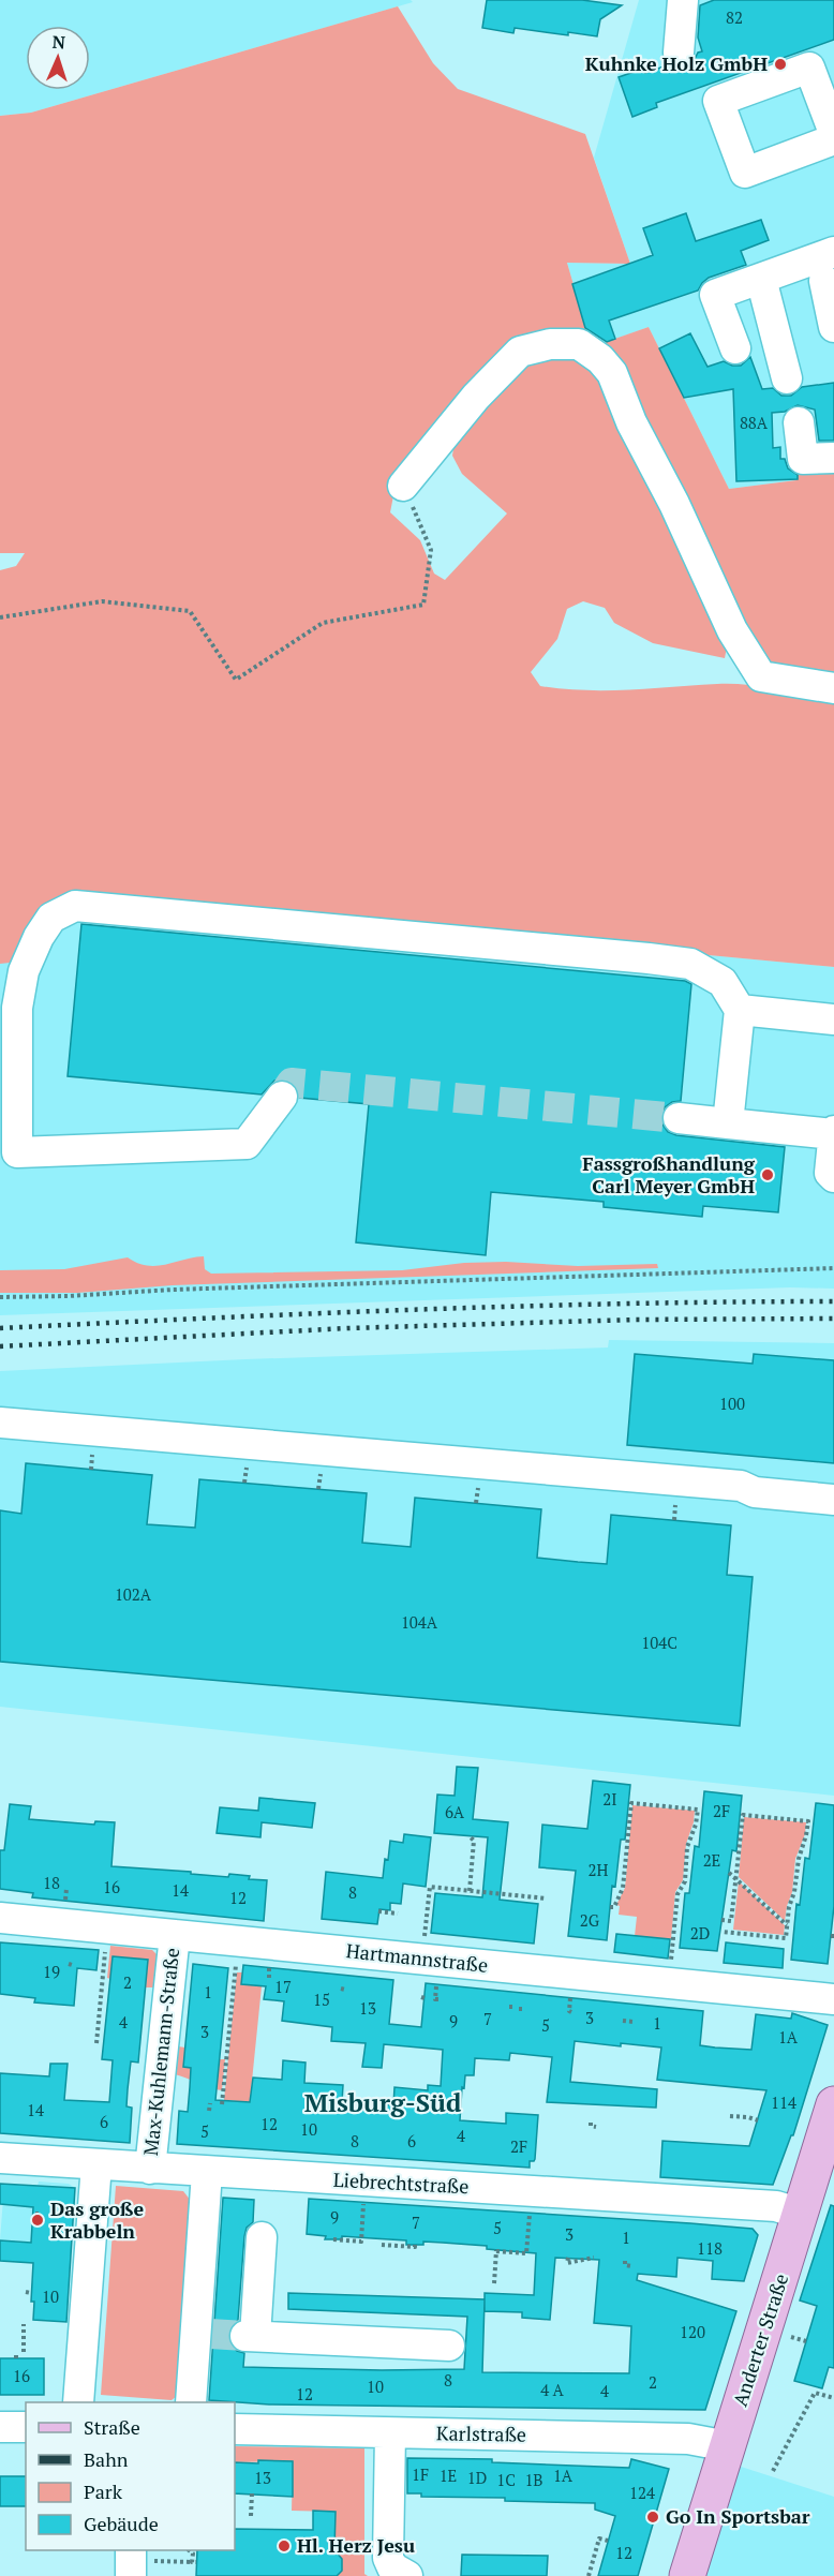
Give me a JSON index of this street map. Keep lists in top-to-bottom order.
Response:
{
  "streets": {
    "main road": ["Anderter Straße"],
    "street": [
      "Hartmannstraße",
      "Max-Kuhlemann-Straße",
      "Liebrechtstraße",
      "Karlstraße"
    ]
  },
  "crossings": [
    ["Hartmannstraße", "Max-Kuhlemann-Straße"],
    ["Max-Kuhlemann-Straße", "Liebrechtstraße"],
    ["Liebrechtstraße", "Anderter Straße"],
    ["Anderter Straße", "Karlstraße"]
  ],
  "districts": ["Misburg-Süd"],
  "places": [
    "Kuhnke Holz GmbH",
    "Fassgroßhandlung Carl Meyer GmbH",
    "Das große Krabbeln",
    "Go In Sportsbar",
    "Hl. Herz Jesu"
  ],
  "house_numbers": [
    "82",
    "88A",
    "100",
    "102A",
    "104A",
    "104C",
    "2I",
    "2F",
    "6A",
    "2E",
    "2H",
    "18",
    "16",
    "14",
    "8",
    "12",
    "2G",
    "2D",
    "19",
    "2",
    "17",
    "1",
    "15",
    "13",
    "3",
    "7",
    "9",
    "4",
    "1",
    "5",
    "3",
    "1A",
    "114",
    "14",
    "6",
    "12",
    "10",
    "5",
    "4",
    "8",
    "6",
    "2F",
    "9",
    "7",
    "5",
    "3",
    "1",
    "118",
    "10",
    "120",
    "16",
    "8",
    "2",
    "10",
    "4 A",
    "4",
    "12",
    "1F",
    "1E",
    "1A",
    "13",
    "1D",
    "1C",
    "1B",
    "124",
    "12"
  ],
  "legend": [
    "Straße",
    "Bahn",
    "Park",
    "Gebäude"
  ],
  "north": "top"
}
